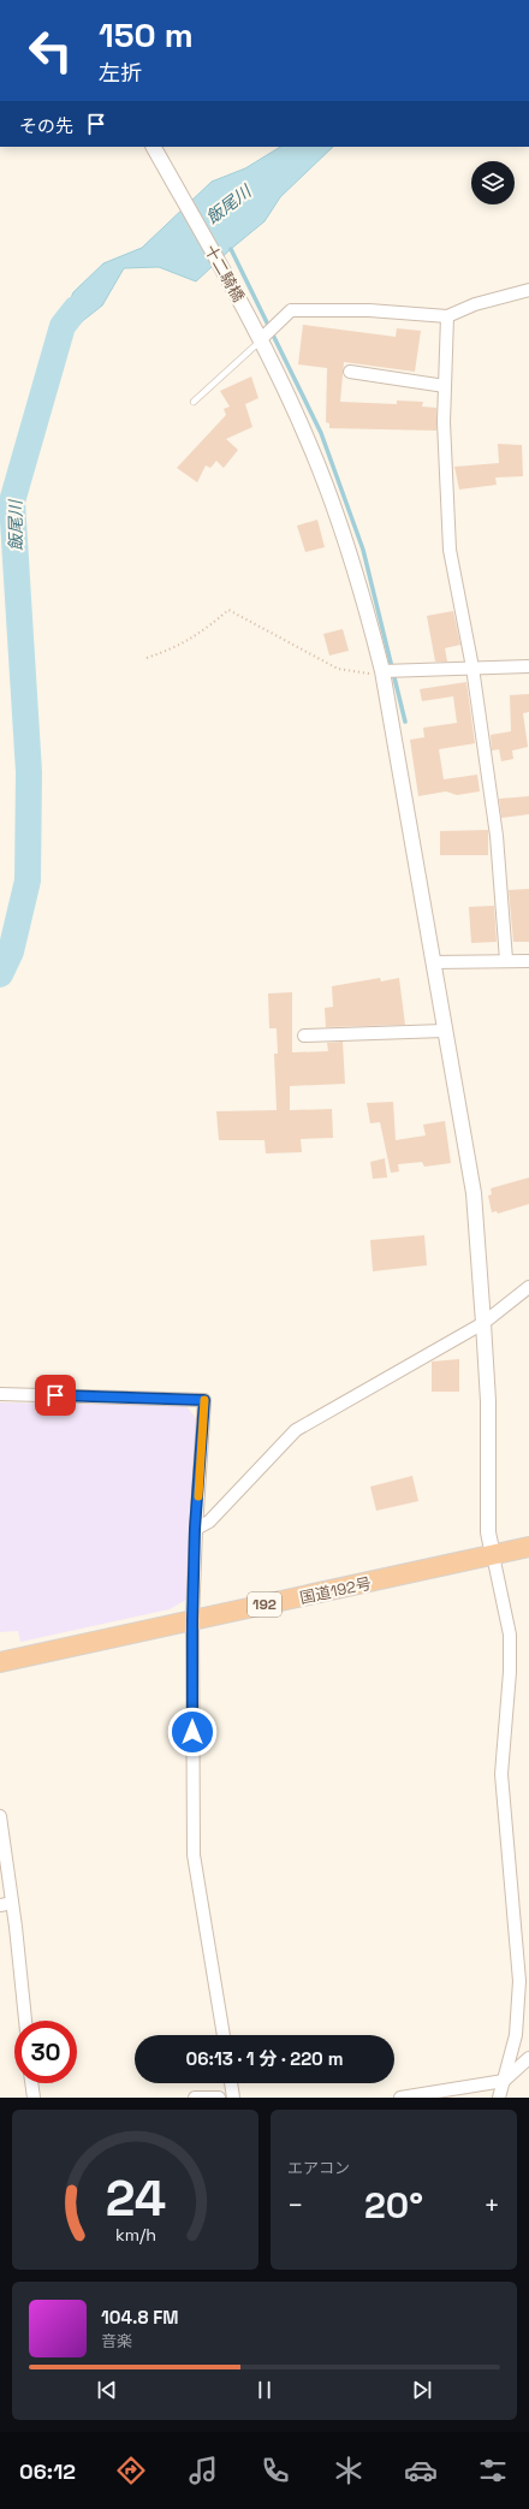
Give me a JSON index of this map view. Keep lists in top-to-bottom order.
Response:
{
  "streets": {
    "highway": ["国道192号", "192"],
    "street": ["十二騎橋"]
  },
  "crossings": [
    ["十二騎橋", "国道192号"]
  ],
  "water": ["飯尾川"],
  "page": {
    "turn": ["150 m", "左折"],
    "then": "その先",
    "limit": "30",
    "trip": "06:13 · 1 分 · 220 m",
    "tile": "エアコン",
    "heat": ["−", "20°", "+"],
    "song": ["104.8 FM", "音楽"],
    "tabs": "06:12",
    "gauge": ["24", "km/h"]
  }
}
